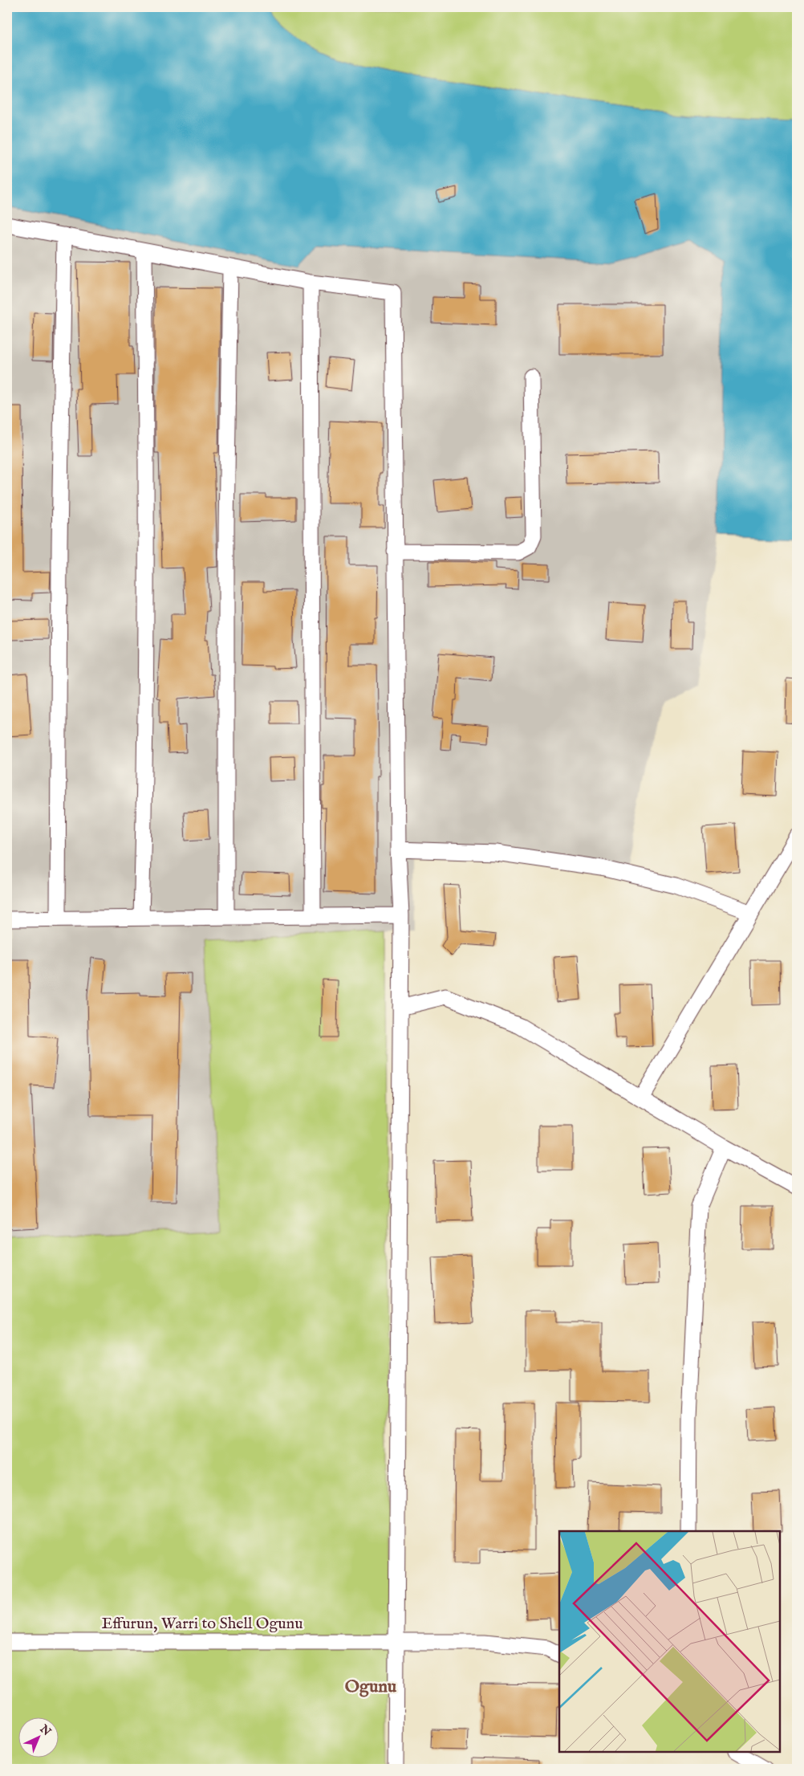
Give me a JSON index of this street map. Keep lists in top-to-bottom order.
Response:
{
  "streets": {
    "street": ["Effurun, Warri to Shell Ogunu"]
  },
  "districts": ["Ogunu"],
  "north": "top right"
}
